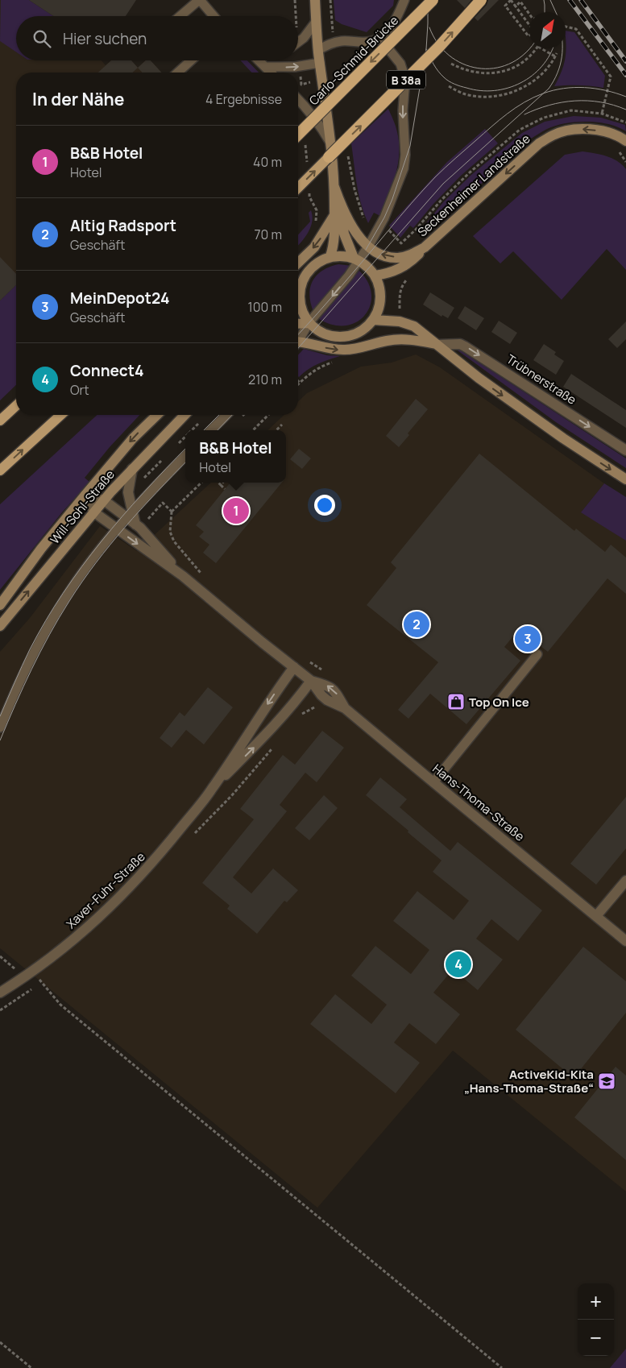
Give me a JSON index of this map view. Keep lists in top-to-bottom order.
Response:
{
  "streets": {
    "highway": ["Carlo-Schmid-Brücke", "B 38a"],
    "main road": ["Seckenheimer Landstraße", "Will-Sohl-Straße"],
    "street": ["Trübnerstraße", "Hans-Thoma-Straße", "Xaver-Fuhr-Straße"]
  },
  "crossings": [
    ["Will-Sohl-Straße", "Hans-Thoma-Straße"],
    ["Hans-Thoma-Straße", "Xaver-Fuhr-Straße"]
  ],
  "one_way": ["Trübnerstraße"],
  "places": {
    "shop": ["Top On Ice"],
    "school or university": ["ActiveKid-Kita „Hans-Thoma-Straße“"]
  },
  "north": "top right",
  "page": {
    "search": "Hier suchen",
    "heading": ["In der Nähe", "4 Ergebnisse"],
    "list": [
      {
        "mark": "1",
        "name": "B&B Hotel",
        "note": "Hotel",
        "value": "40 m"
      },
      {
        "mark": "2",
        "name": "Altig Radsport",
        "note": "Geschäft",
        "value": "70 m"
      },
      {
        "mark": "3",
        "name": "MeinDepot24",
        "note": "Geschäft",
        "value": "100 m"
      },
      {
        "mark": "4",
        "name": "Connect4",
        "note": "Ort",
        "value": "210 m"
      }
    ],
    "popup": ["B&B Hotel", "Hotel"],
    "pins": [
      "1",
      "2",
      "3",
      "4"
    ],
    "map_buttons": ["+", "−"]
  }
}
